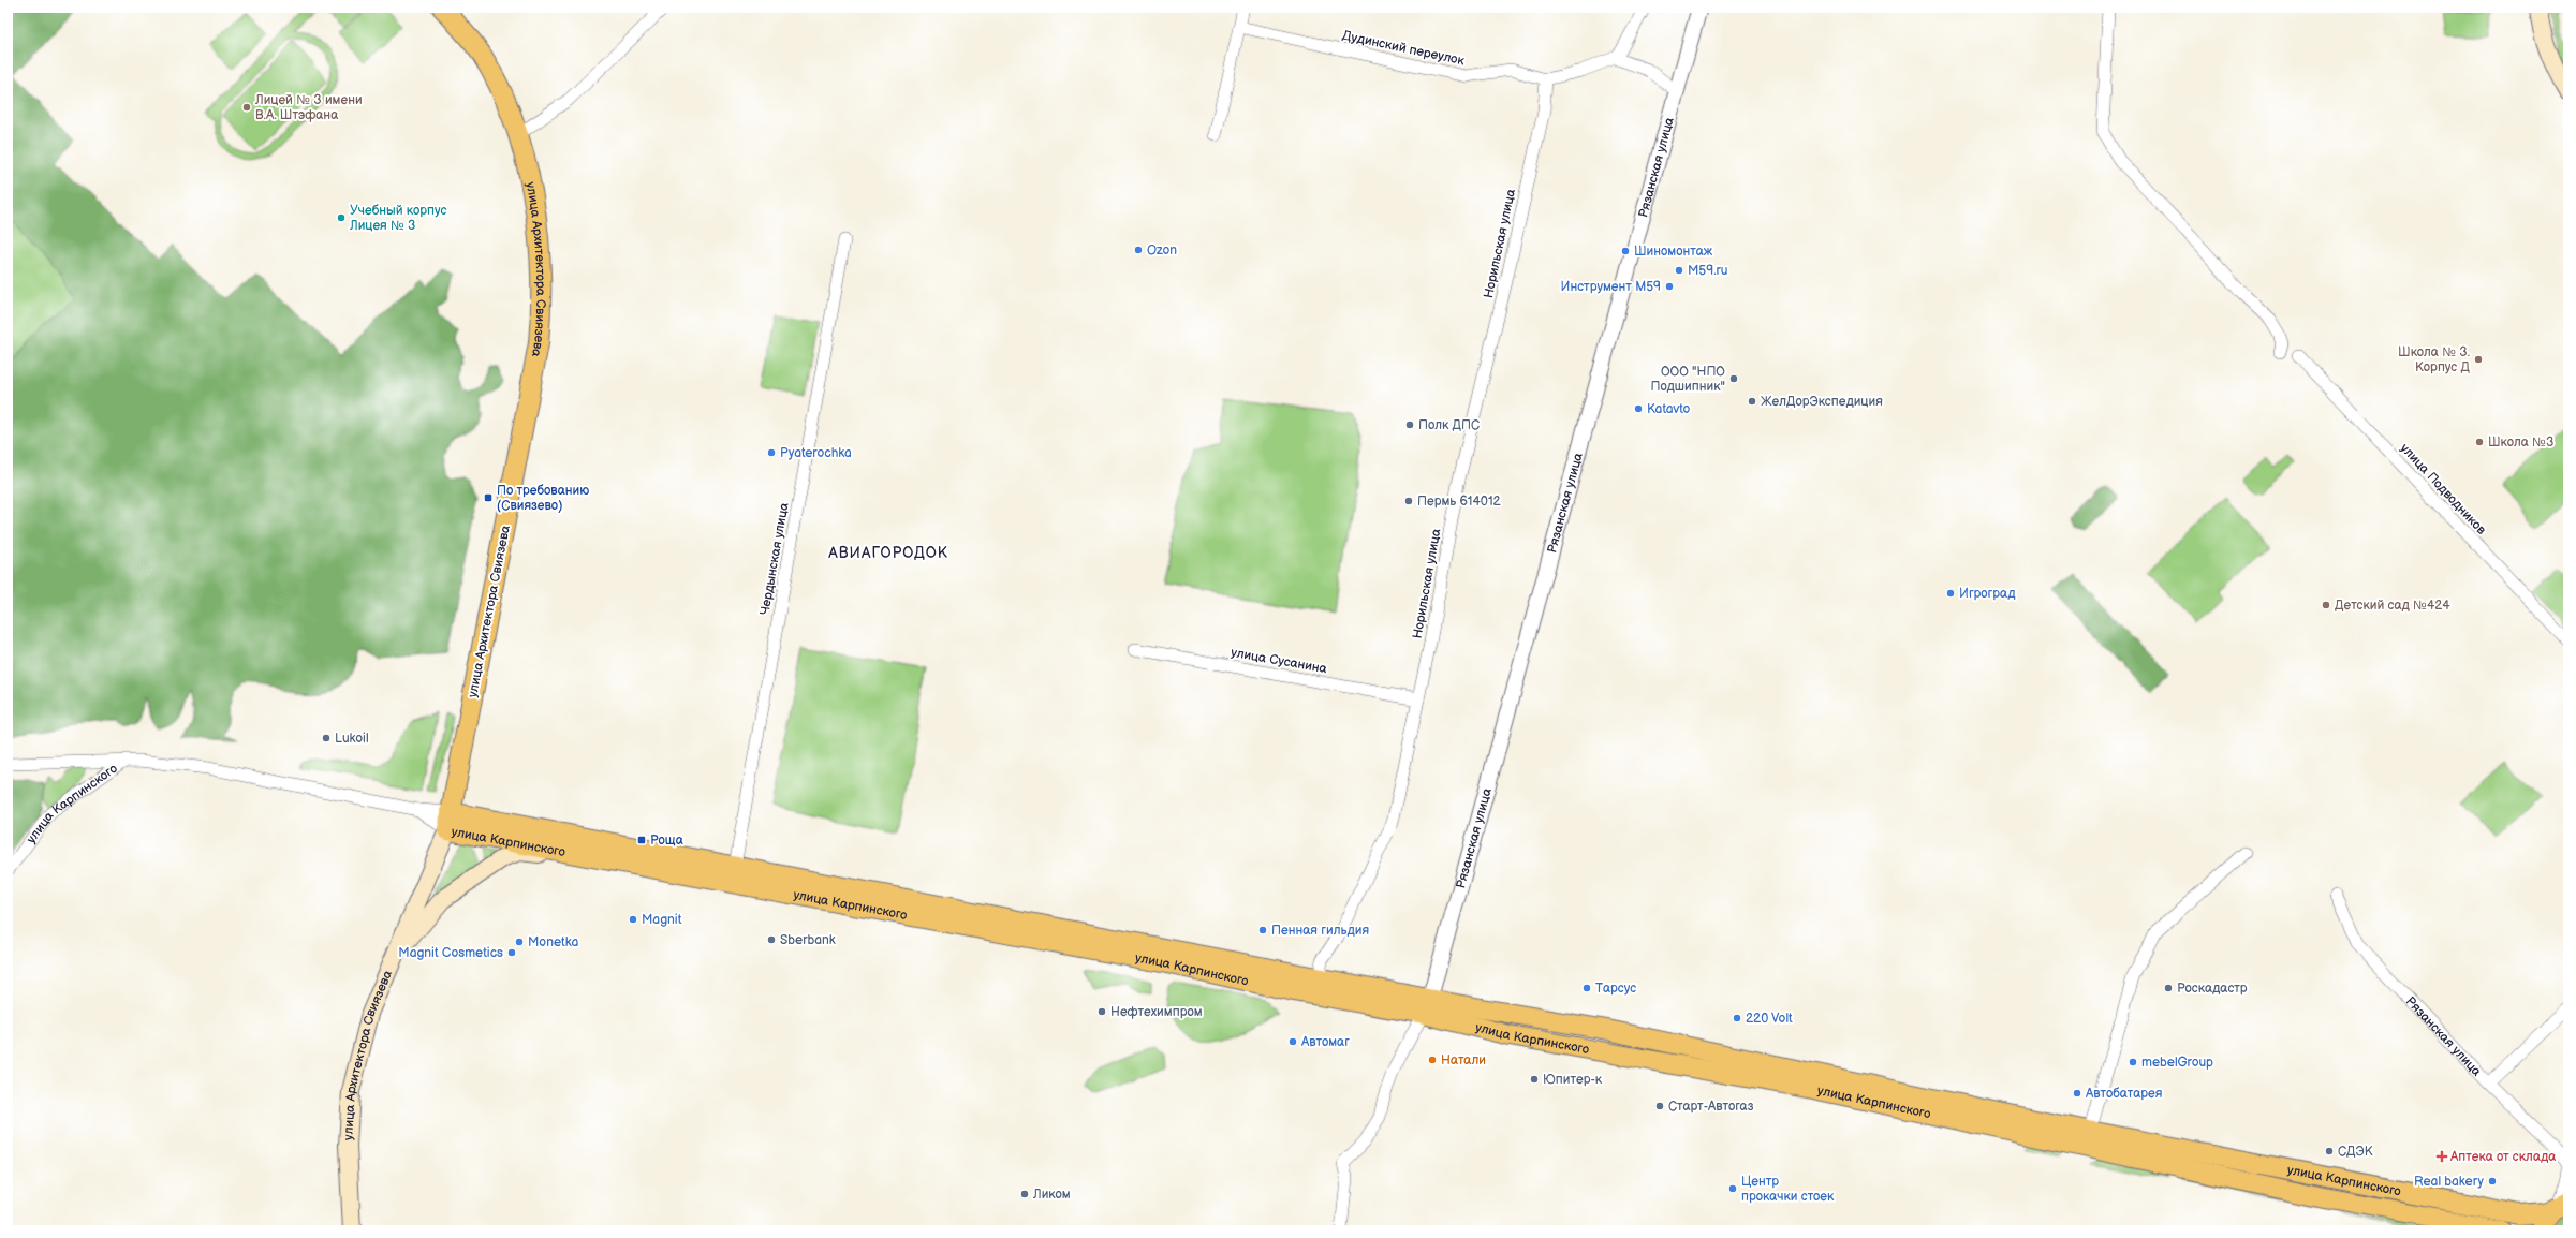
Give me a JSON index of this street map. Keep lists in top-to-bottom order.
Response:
{
  "streets": {
    "main road": ["улица Архитектора Свиязева", "улица Карпинского"],
    "street": [
      "Дудинский переулок",
      "Рязанская улица",
      "Норильская улица",
      "улица Подводников",
      "Чердынская улица",
      "улица Сусанина"
    ]
  },
  "crossings": [
    ["Дудинский переулок", "Норильская улица"],
    ["Рязанская улица", "улица Карпинского"],
    ["Норильская улица", "улица Сусанина"],
    ["Норильская улица", "улица Карпинского"],
    ["улица Архитектора Свиязева", "улица Карпинского"],
    ["Чердынская улица", "улица Карпинского"]
  ],
  "districts": ["АВИАГОРОДОК"],
  "places": {
    "other": [
      "Лицей № 3 имени В.А. Штэфана",
      "Учебный корпус Лицея № 3",
      "Ozon",
      "Шиномонтаж",
      "M59.ru",
      "Инструмент М59",
      "Школа № 3. Корпус Д",
      "ООО \"НПО Подшипник\"",
      "ЖелДорЭкспедиция",
      "Katavto",
      "Полк ДПС",
      "Школа №3",
      "Pyaterochka",
      "Пермь 614012",
      "Игроград",
      "Детский сад №424",
      "Lukoil",
      "Magnit",
      "Пенная гильдия",
      "Sberbank",
      "Monetka",
      "Magnit Cosmetics",
      "Тарсус",
      "Роскадастр",
      "Нефтехимпром",
      "220 Volt",
      "Автомаг",
      "Натали",
      "mebelGroup",
      "Юпитер-к",
      "Автобатарея",
      "Старт-Автогаз",
      "СДЭК",
      "Real bakery",
      "Центр прокачки стоек",
      "Ликом"
    ],
    "transit": ["По требованию (Свиязево)", "Роща"],
    "health": ["Аптека от склада"]
  }
}
